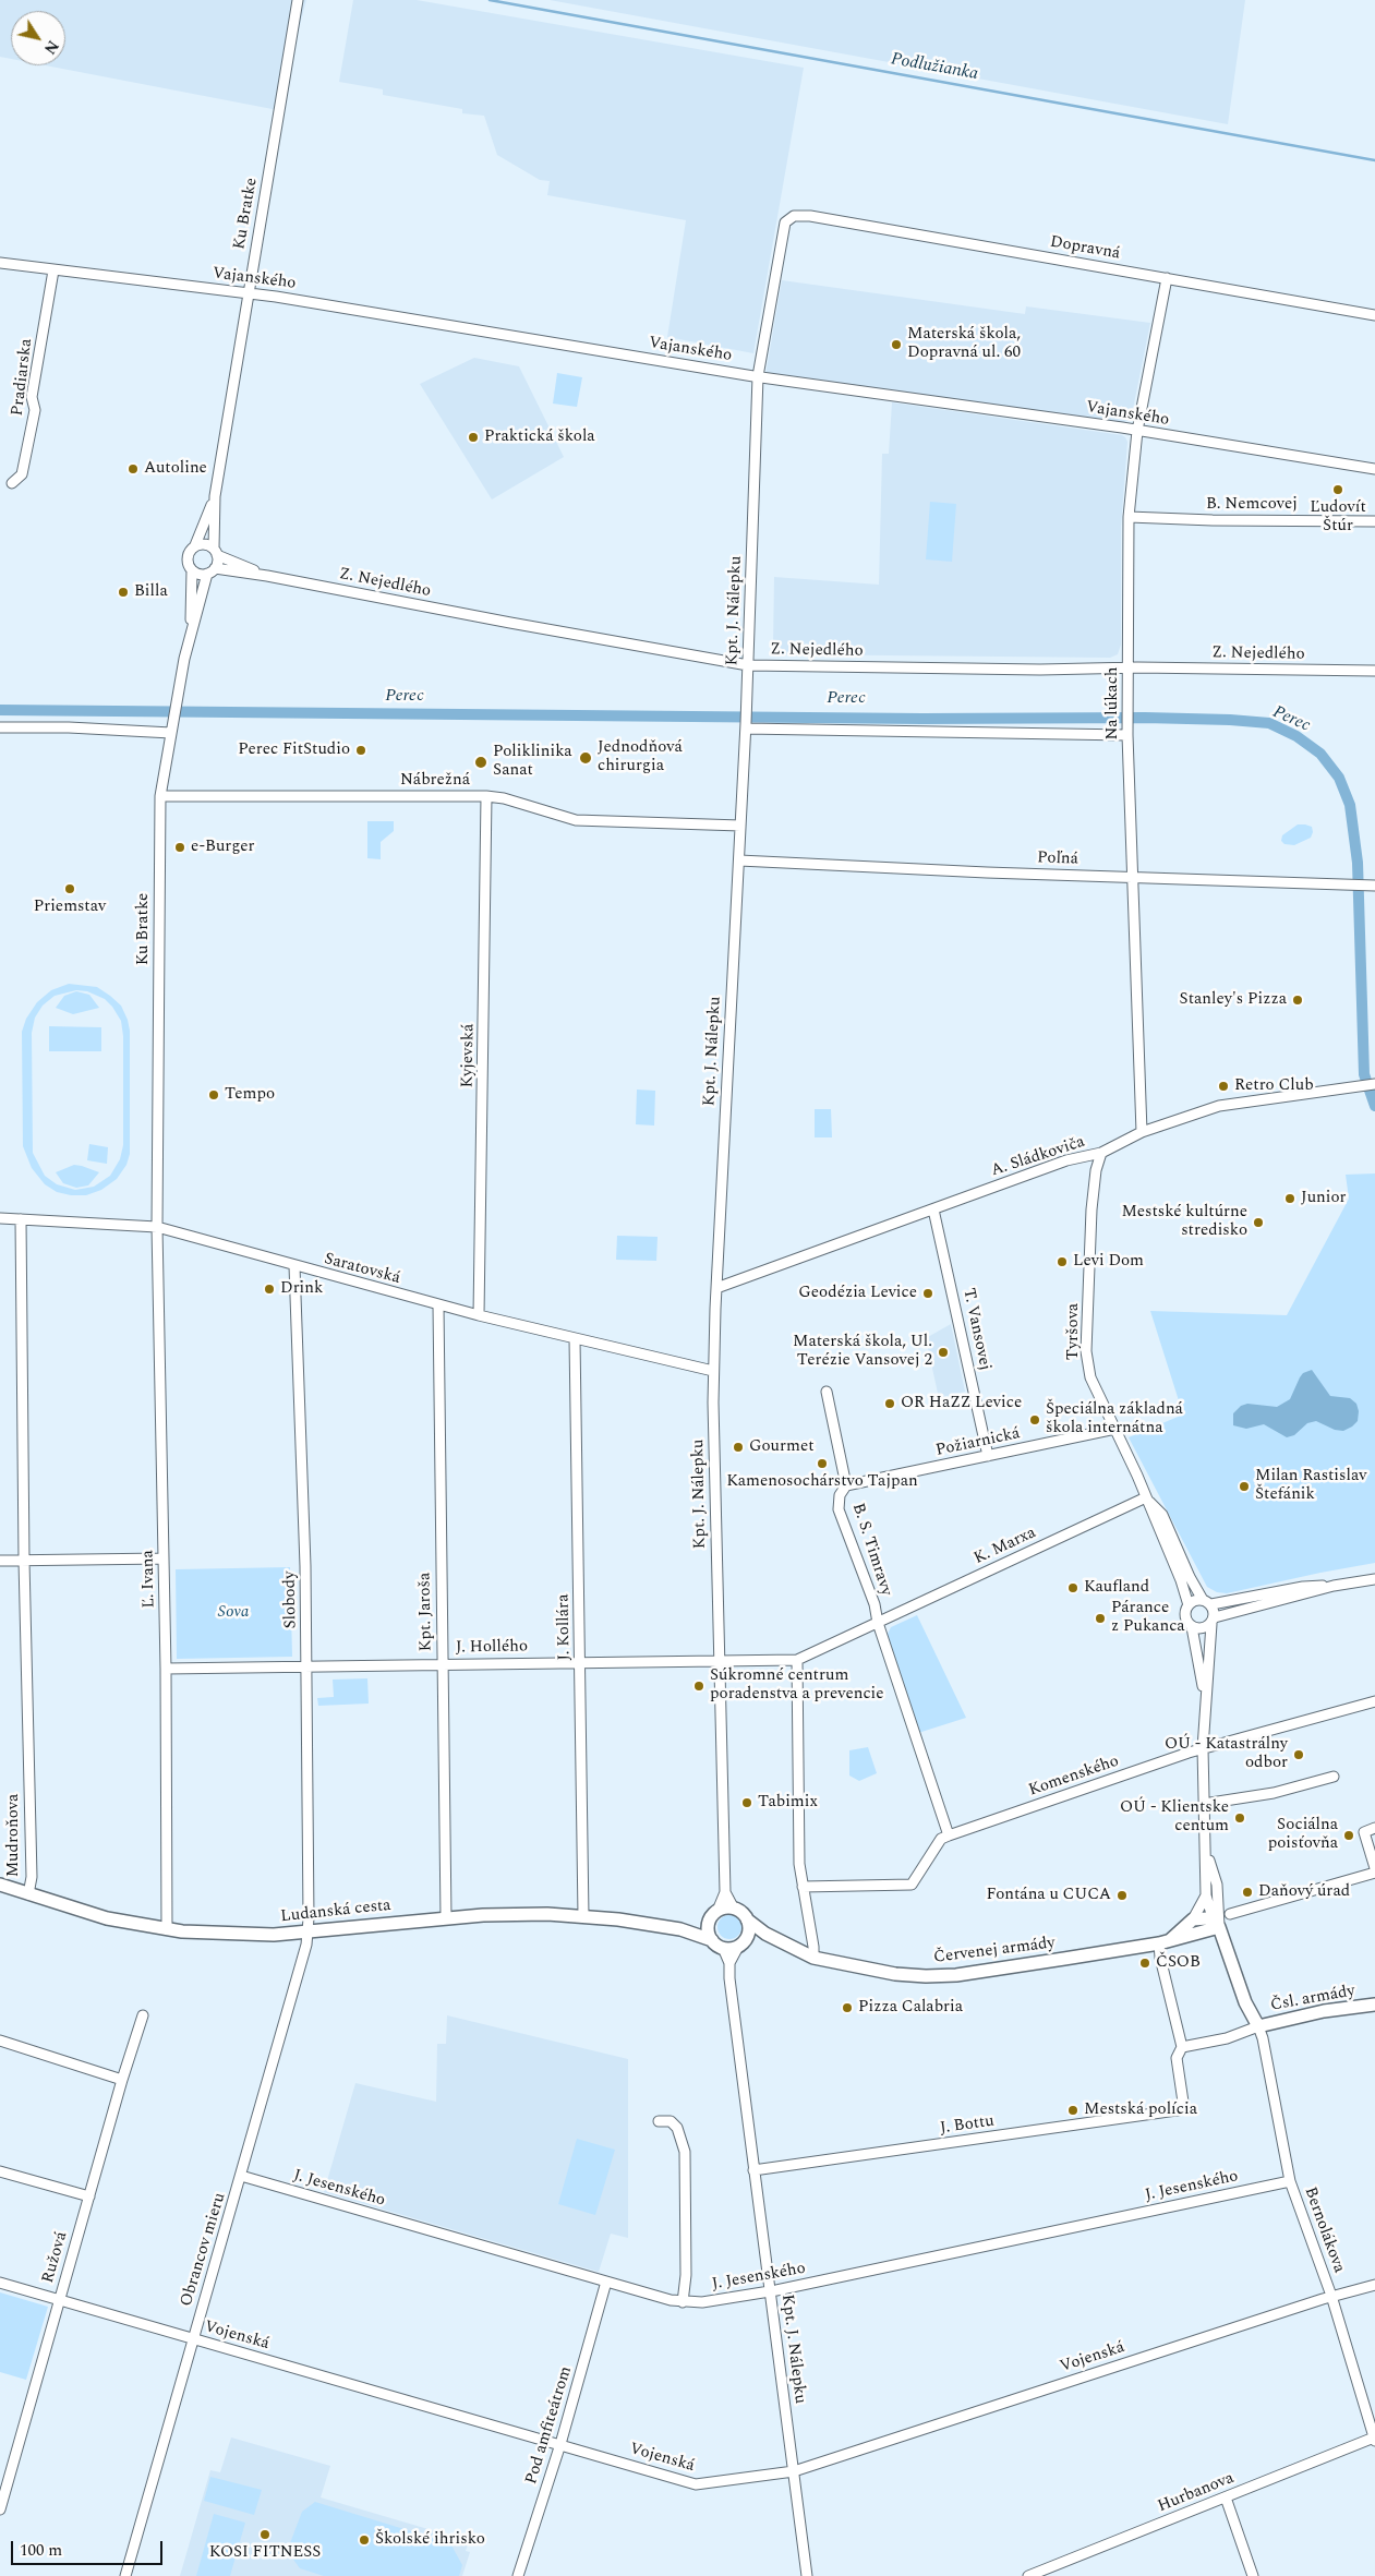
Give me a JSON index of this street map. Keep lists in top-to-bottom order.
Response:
{
  "streets": {
    "street": [
      "Ku Bratke",
      "Dopravná",
      "Vajanského",
      "Pradiarska",
      "B. Nemcovej",
      "Z. Nejedlého",
      "Kpt. J. Nálepku",
      "Na lúkach",
      "Nábrežná",
      "Poľná",
      "Kyjevská",
      "A. Sládkoviča",
      "Saratovská",
      "T. Vansovej",
      "Tyršova",
      "Požiarnická",
      "K. Marxa",
      "B. S. Timravy",
      "Ľ. Ivana",
      "Slobody",
      "Kpt. Jaroša",
      "J. Kollára",
      "J. Hollého",
      "Komenského",
      "Mudroňova",
      "Ludanská cesta",
      "Červenej armády",
      "Čsl. armády",
      "J. Bottu",
      "J. Jesenského",
      "Bernolákova",
      "Obrancov mieru",
      "Ružová",
      "Vojenská",
      "Pod amfiteátrom",
      "Hurbanova"
    ]
  },
  "crossings": [
    ["Ku Bratke", "Vajanského"],
    ["Ku Bratke", "Z. Nejedlého"],
    ["Ku Bratke", "Nábrežná"],
    ["Ku Bratke", "Saratovská"],
    ["Ku Bratke", "Ľ. Ivana"],
    ["Dopravná", "Kpt. J. Nálepku"],
    ["Dopravná", "Na lúkach"],
    ["Vajanského", "Pradiarska"],
    ["Vajanského", "Kpt. J. Nálepku"],
    ["Vajanského", "Na lúkach"],
    ["B. Nemcovej", "Na lúkach"],
    ["Z. Nejedlého", "Kpt. J. Nálepku"],
    ["Z. Nejedlého", "Na lúkach"],
    ["Kpt. J. Nálepku", "Nábrežná"],
    ["Kpt. J. Nálepku", "Poľná"],
    ["Kpt. J. Nálepku", "A. Sládkoviča"],
    ["Kpt. J. Nálepku", "Saratovská"],
    ["Kpt. J. Nálepku", "K. Marxa"],
    ["Kpt. J. Nálepku", "J. Hollého"],
    ["Kpt. J. Nálepku", "Ludanská cesta"],
    ["Kpt. J. Nálepku", "Červenej armády"],
    ["Kpt. J. Nálepku", "J. Bottu"],
    ["Kpt. J. Nálepku", "J. Jesenského"],
    ["Kpt. J. Nálepku", "Vojenská"],
    ["Na lúkach", "Poľná"],
    ["Na lúkach", "A. Sládkoviča"],
    ["Nábrežná", "Kyjevská"],
    ["Kyjevská", "Saratovská"],
    ["A. Sládkoviča", "T. Vansovej"],
    ["A. Sládkoviča", "Tyršova"],
    ["Saratovská", "Ľ. Ivana"],
    ["Saratovská", "Slobody"],
    ["Saratovská", "Kpt. Jaroša"],
    ["Saratovská", "J. Kollára"],
    ["Saratovská", "Mudroňova"],
    ["T. Vansovej", "Požiarnická"],
    ["Tyršova", "Požiarnická"],
    ["Tyršova", "K. Marxa"],
    ["Požiarnická", "B. S. Timravy"],
    ["K. Marxa", "B. S. Timravy"],
    ["K. Marxa", "J. Hollého"],
    ["Ľ. Ivana", "J. Hollého"],
    ["Ľ. Ivana", "Ludanská cesta"],
    ["Slobody", "J. Hollého"],
    ["Slobody", "Ludanská cesta"],
    ["Slobody", "Obrancov mieru"],
    ["Kpt. Jaroša", "J. Hollého"],
    ["Kpt. Jaroša", "Ludanská cesta"],
    ["J. Kollára", "J. Hollého"],
    ["J. Kollára", "Ludanská cesta"],
    ["Mudroňova", "Ludanská cesta"],
    ["Ludanská cesta", "Červenej armády"],
    ["Ludanská cesta", "Obrancov mieru"],
    ["Čsl. armády", "Bernolákova"],
    ["J. Jesenského", "Bernolákova"],
    ["J. Jesenského", "Obrancov mieru"],
    ["J. Jesenského", "Pod amfiteátrom"],
    ["Bernolákova", "Vojenská"],
    ["Bernolákova", "Hurbanova"],
    ["Obrancov mieru", "Vojenská"],
    ["Ružová", "Vojenská"],
    ["Vojenská", "Pod amfiteátrom"]
  ],
  "water": ["Podlužianka", "Perec"],
  "parks": ["Sova"],
  "places": [
    "Materská škola, Dopravná ul. 60",
    "Praktická škola",
    "Autoline",
    "Ľudovít Štúr",
    "Billa",
    "Perec FitStudio",
    "Jednodňová chirurgia",
    "Poliklinika Sanat",
    "e-Burger",
    "Priemstav",
    "Stanley's Pizza",
    "Retro Club",
    "Tempo",
    "Junior",
    "Mestské kultúrne stredisko",
    "Levi Dom",
    "Drink",
    "Geodézia Levice",
    "Materská škola, Ul. Terézie Vansovej 2",
    "OR HaZZ Levice",
    "Špeciálna základná škola internátna",
    "Gourmet",
    "Kamenosochárstvo Tajpan",
    "Milan Rastislav Štefánik",
    "Kaufland",
    "Párance z Pukanca",
    "Súkromné centrum poradenstva a prevencie",
    "OÚ - Katastrálny odbor",
    "Tabimix",
    "OÚ - Klientske centum",
    "Sociálna poisťovňa",
    "Daňový úrad",
    "Fontána u CUCA",
    "ČSOB",
    "Pizza Calabria",
    "Mestská polícia",
    "KOSI FITNESS",
    "Školské ihrisko"
  ],
  "scale_bar": "100 m",
  "north": "bottom right"
}
